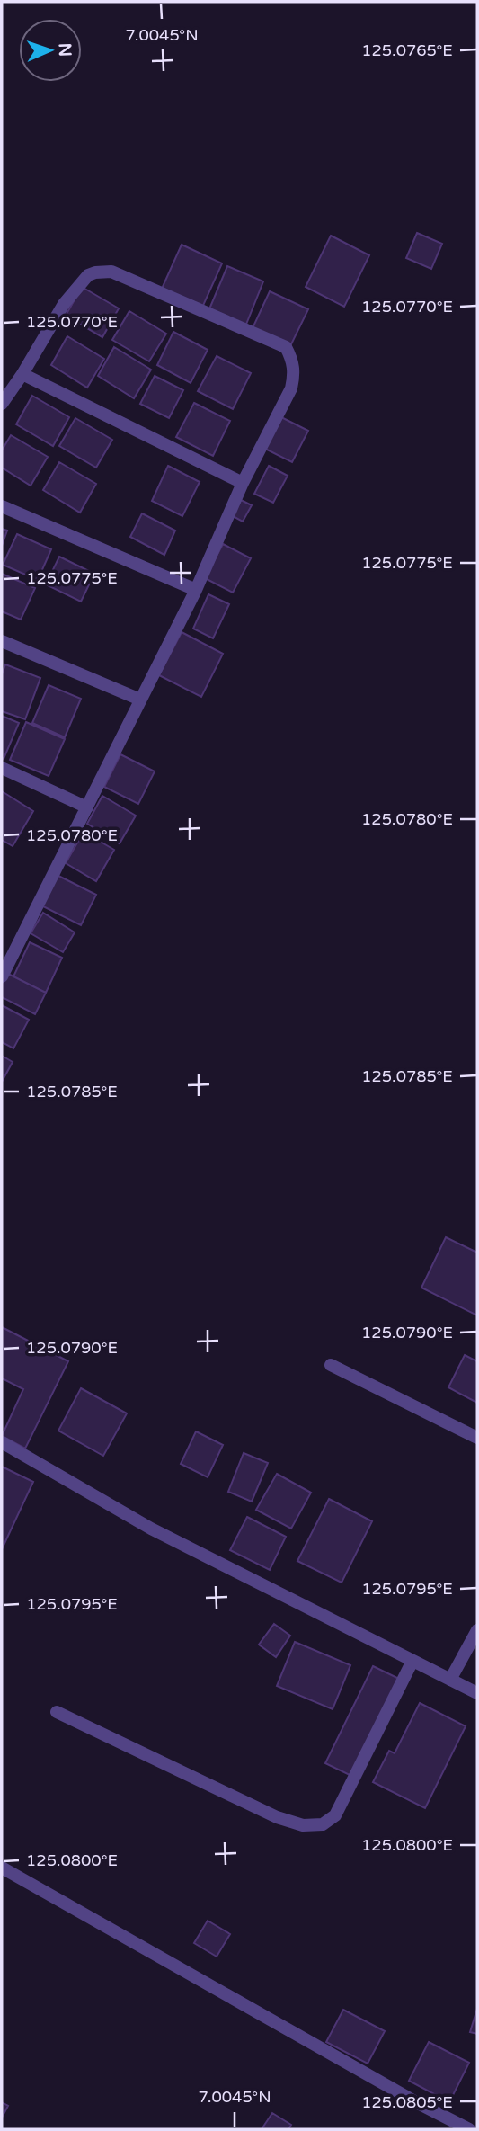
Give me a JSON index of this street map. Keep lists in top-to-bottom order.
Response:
{
  "north": "right",
  "coordinates": [
    "7.0045°N",
    "125.0765°E",
    "125.0770°E",
    "125.0775°E",
    "125.0780°E",
    "125.0785°E",
    "125.0790°E",
    "125.0795°E",
    "125.0800°E",
    "125.0805°E"
  ]
}
